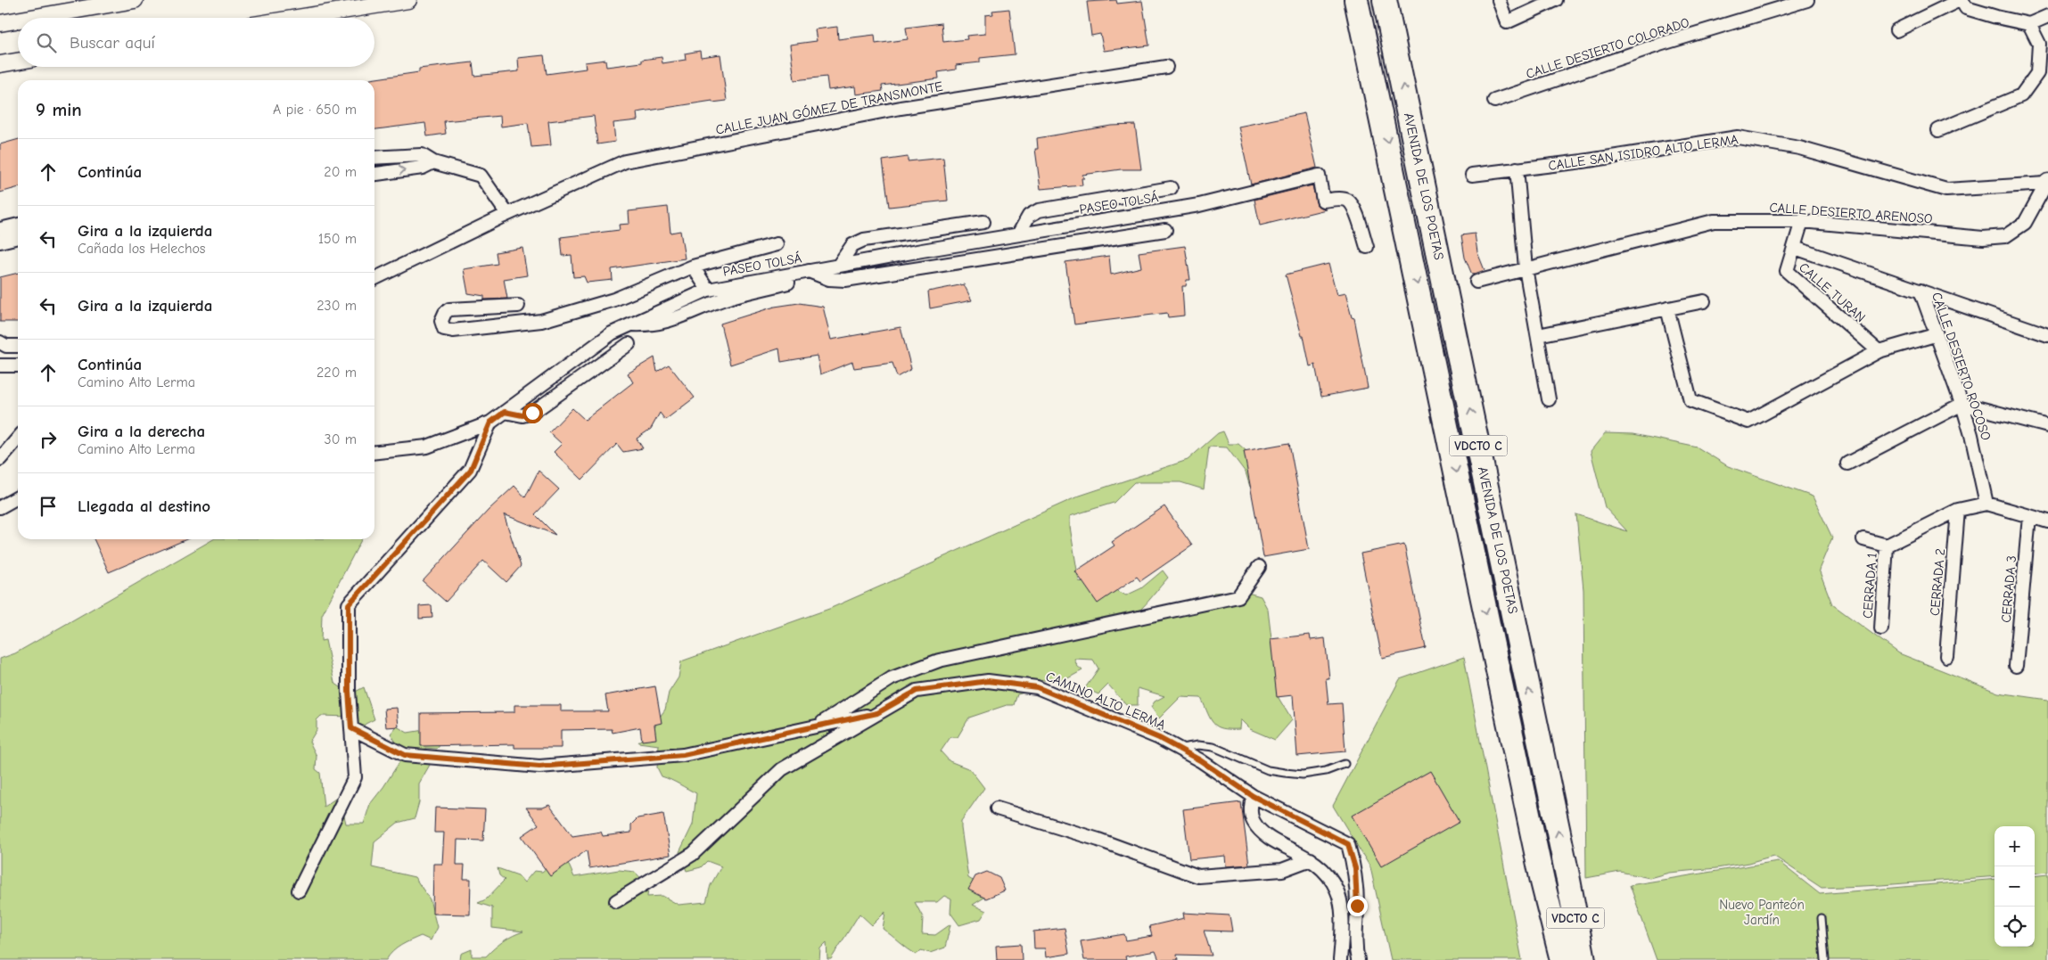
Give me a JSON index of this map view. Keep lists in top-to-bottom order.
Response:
{
  "streets": {
    "highway": ["AVENIDA DE LOS POETAS", "VDCTO C"],
    "street": [
      "CALLE DESIERTO COLORADO",
      "CALLE JUAN GÓMEZ DE TRANSMONTE",
      "CALLE SAN ISIDRO ALTO LERMA",
      "PASEO TOLSÁ",
      "CALLE DESIERTO ARENOSO",
      "CALLE TURAN",
      "CALLE DESIERTO ROCOSO",
      "CERRADA 2",
      "CERRADA 1",
      "CERRADA 3",
      "CAMINO ALTO LERMA"
    ]
  },
  "crossings": [
    ["CALLE SAN ISIDRO ALTO LERMA", "CALLE DESIERTO ARENOSO"],
    ["CALLE DESIERTO ARENOSO", "CALLE TURAN"]
  ],
  "parks": ["Nuevo Panteón Jardín"],
  "page": {
    "search": "Buscar aquí",
    "heading": ["9 min", "A pie · 650 m"],
    "list": [
      ["Continúa", "20 m"],
      ["Gira a la izquierda", "Cañada los Helechos", "150 m"],
      ["Gira a la izquierda", "230 m"],
      ["Continúa", "Camino Alto Lerma", "220 m"],
      ["Gira a la derecha", "Camino Alto Lerma", "30 m"],
      "Llegada al destino"
    ],
    "map_buttons": ["+", "−"]
  }
}
